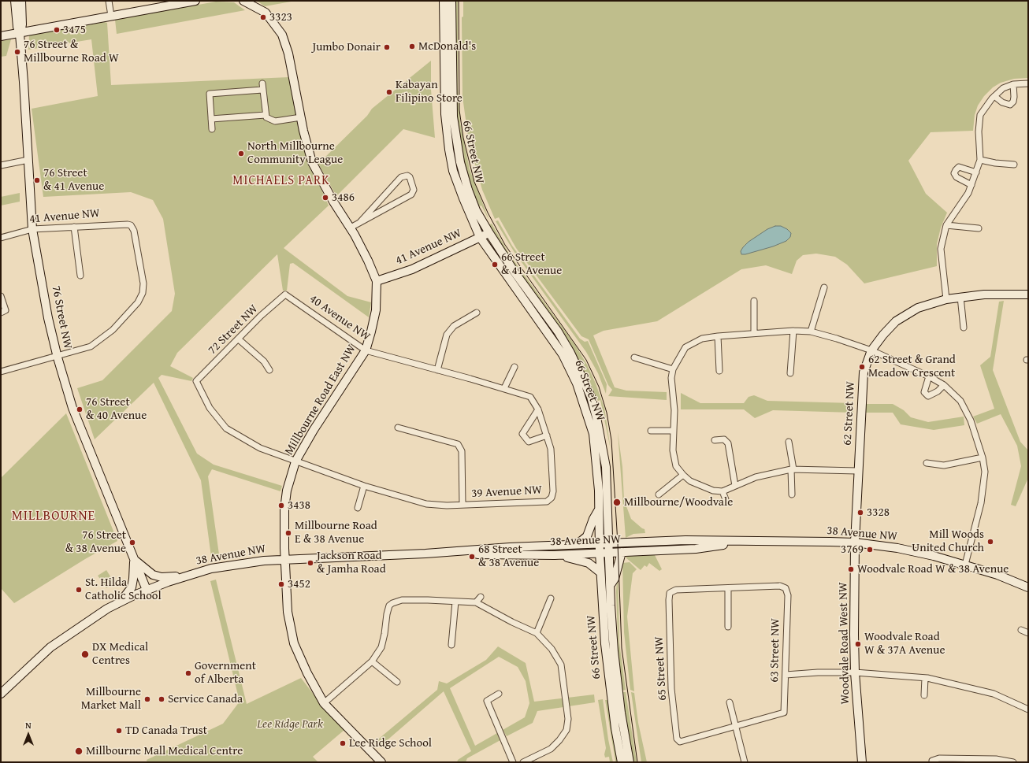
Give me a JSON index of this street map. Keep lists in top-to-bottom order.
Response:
{
  "streets": {
    "street": [
      "66 Street NW",
      "41 Avenue NW",
      "76 Street NW",
      "40 Avenue NW",
      "72 Street NW",
      "Millbourne Road East NW",
      "62 Street NW",
      "39 Avenue NW",
      "38 Avenue NW",
      "Woodvale Road West NW",
      "63 Street NW",
      "65 Street NW"
    ]
  },
  "crossings": [
    ["66 Street NW", "41 Avenue NW"],
    ["66 Street NW", "38 Avenue NW"],
    ["41 Avenue NW", "76 Street NW"],
    ["41 Avenue NW", "Millbourne Road East NW"],
    ["76 Street NW", "38 Avenue NW"],
    ["40 Avenue NW", "72 Street NW"],
    ["40 Avenue NW", "Millbourne Road East NW"],
    ["72 Street NW", "39 Avenue NW"],
    ["Millbourne Road East NW", "39 Avenue NW"],
    ["Millbourne Road East NW", "38 Avenue NW"],
    ["62 Street NW", "38 Avenue NW"],
    ["62 Street NW", "Woodvale Road West NW"],
    ["38 Avenue NW", "Woodvale Road West NW"],
    ["63 Street NW", "65 Street NW"]
  ],
  "districts": ["MICHAELS PARK", "MILLBOURNE"],
  "parks": ["Lee Ridge Park"],
  "places": [
    "3323",
    "3475",
    "McDonald's",
    "Jumbo Donair",
    "76 Street & Millbourne Road W",
    "Kabayan Filipino Store",
    "North Millbourne Community League",
    "76 Street & 41 Avenue",
    "3486",
    "66 Street & 41 Avenue",
    "62 Street & Grand Meadow Crescent",
    "76 Street & 40 Avenue",
    "Millbourne/Woodvale",
    "3438",
    "3328",
    "Millbourne Road E & 38 Avenue",
    "Mill Woods United Church",
    "76 Street & 38 Avenue",
    "3769",
    "68 Street & 38 Avenue",
    "Jackson Road & Jamha Road",
    "Woodvale Road W & 38 Avenue",
    "3452",
    "St. Hilda Catholic School",
    "Woodvale Road W & 37A Avenue",
    "DX Medical Centres",
    "Government of Alberta",
    "Millbourne Market Mall",
    "Service Canada",
    "TD Canada Trust",
    "Lee Ridge School",
    "Millbourne Mall Medical Centre"
  ],
  "north": "top"
}
